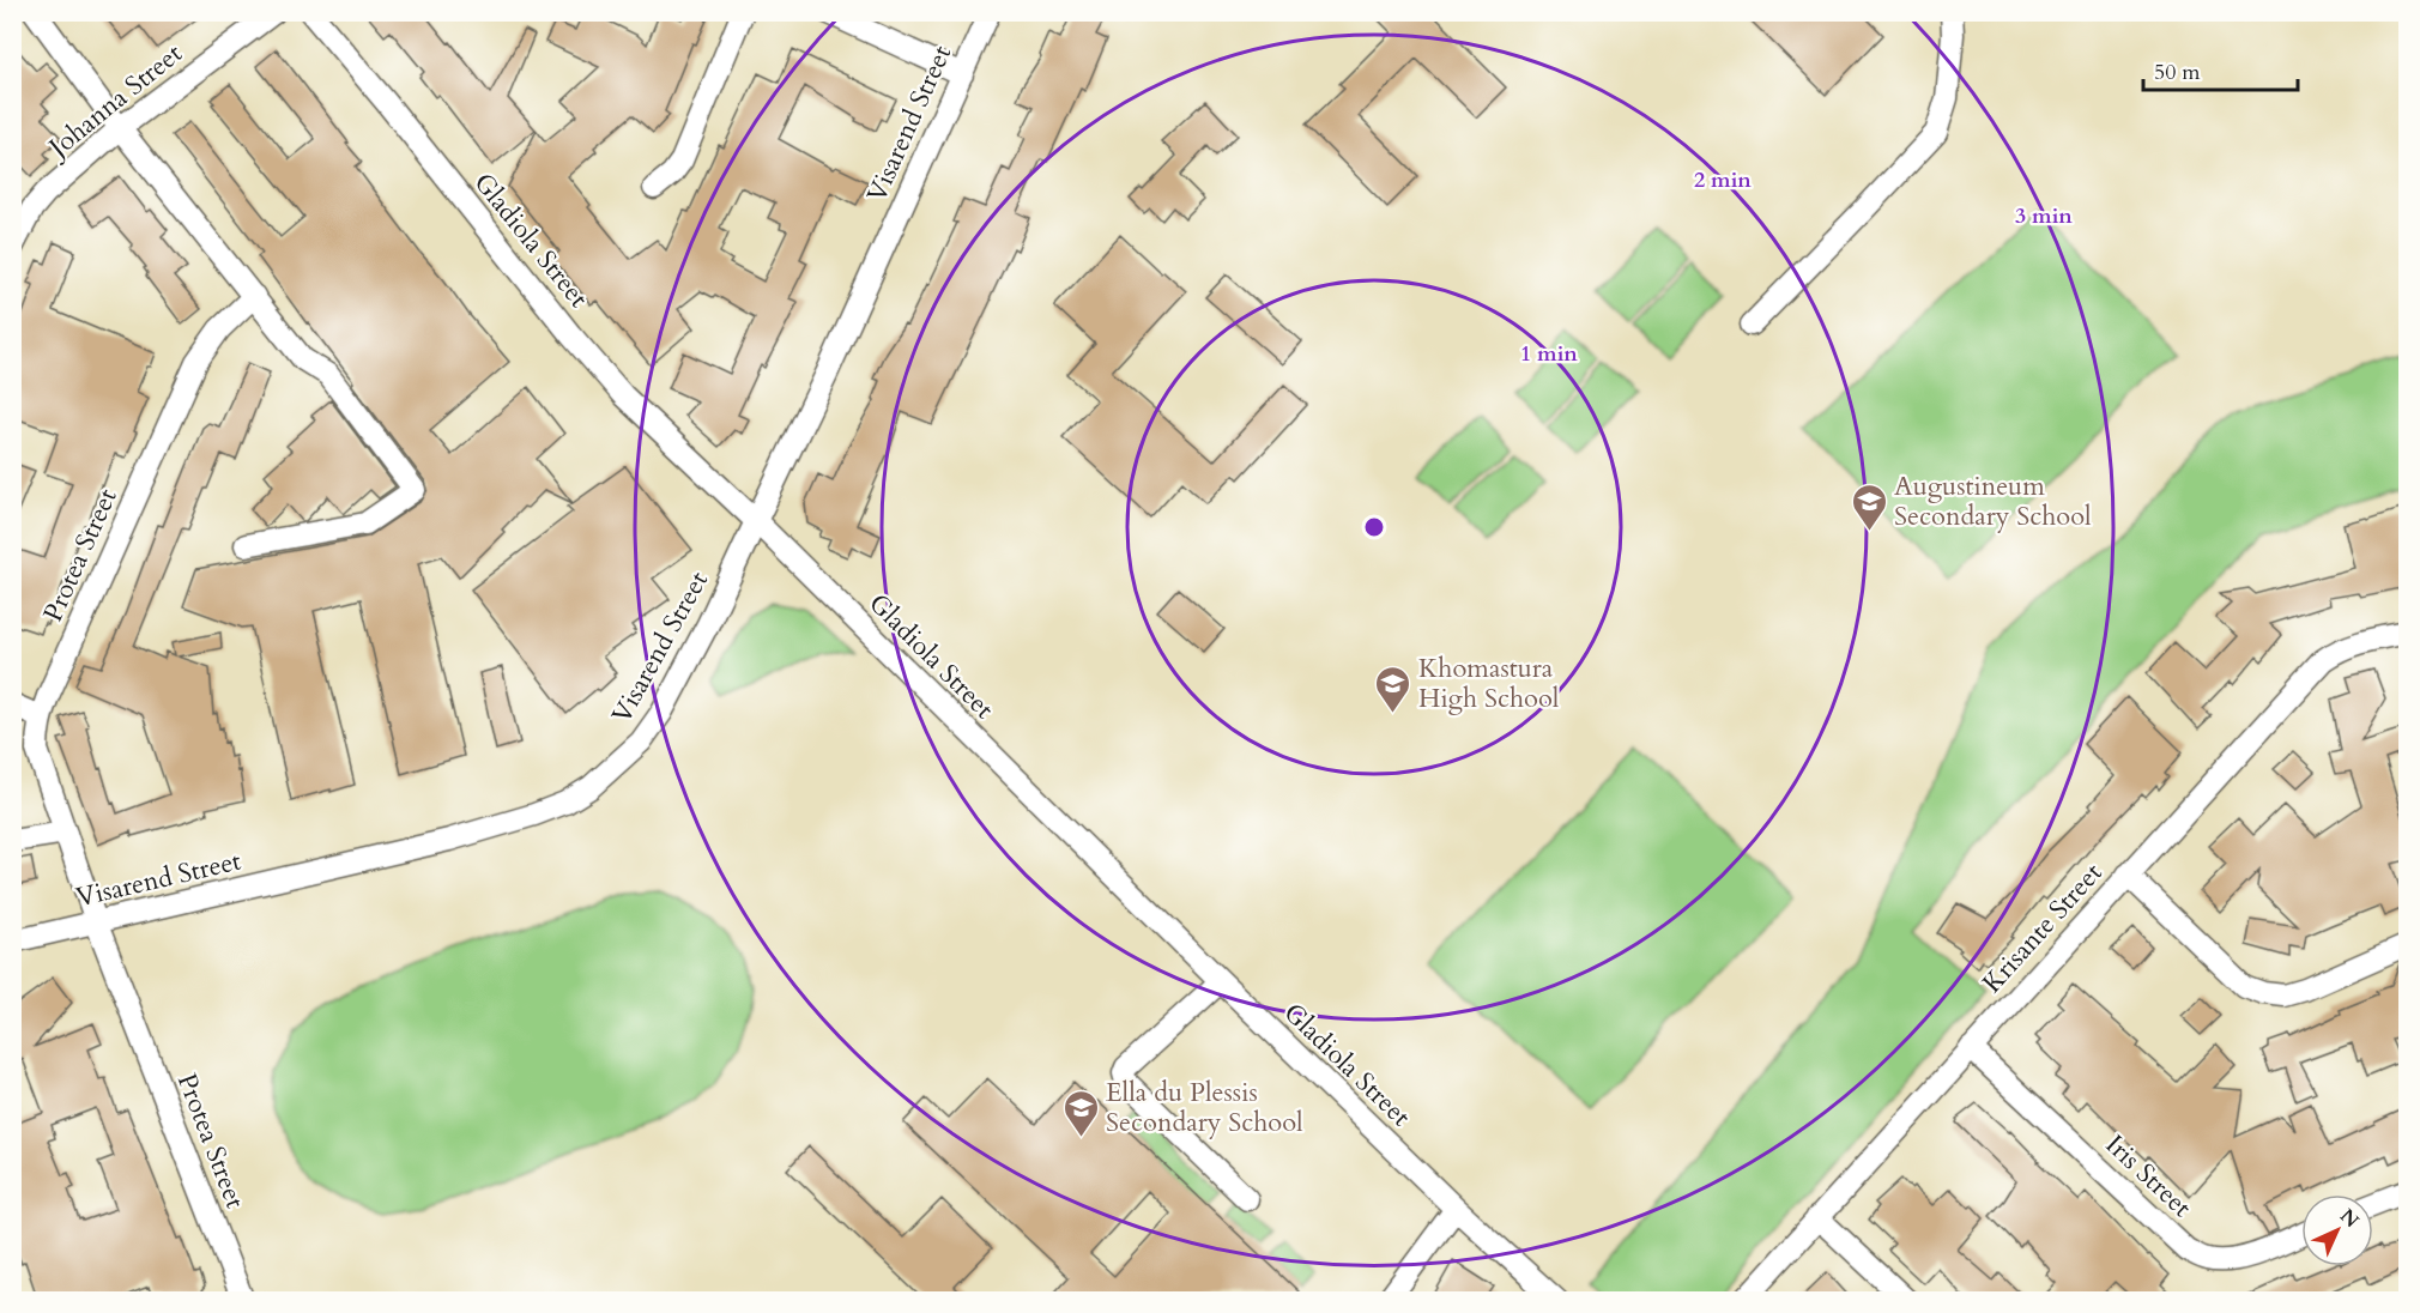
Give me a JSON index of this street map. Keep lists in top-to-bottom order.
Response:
{
  "streets": {
    "street": [
      "Johanna Street",
      "Visarend Street",
      "Gladiola Street",
      "Protea Street",
      "Krisante Street",
      "Iris Street"
    ]
  },
  "crossings": [
    ["Visarend Street", "Gladiola Street"],
    ["Visarend Street", "Protea Street"],
    ["Krisante Street", "Iris Street"]
  ],
  "places": {
    "school or university": ["Augustineum Secondary School", "Khomastura High School", "Ella du Plessis Secondary School"]
  },
  "scale_bar": "50 m",
  "north": "top right",
  "rings": ["2 min", "3 min", "1 min"]
}
